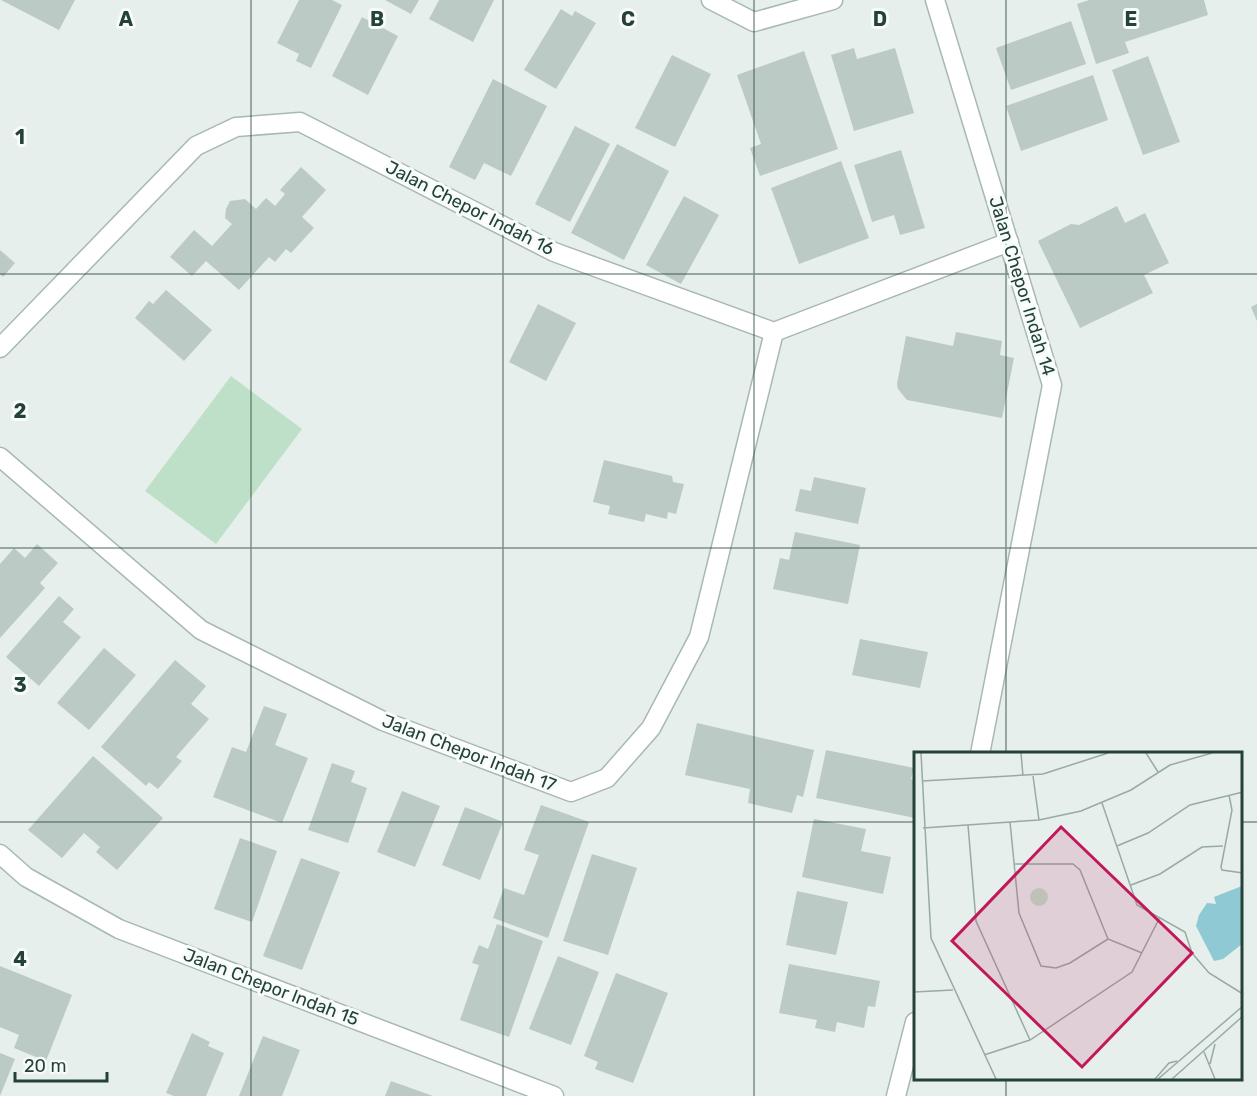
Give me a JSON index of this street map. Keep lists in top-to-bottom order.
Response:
{
  "streets": {
    "street": [
      "Jalan Chepor Indah 16",
      "Jalan Chepor Indah 14",
      "Jalan Chepor Indah 17",
      "Jalan Chepor Indah 15"
    ]
  },
  "crossings": [
    ["Jalan Chepor Indah 16", "Jalan Chepor Indah 17"]
  ],
  "scale_bar": "20 m",
  "grid": {
    "columns": [
      "A",
      "B",
      "C",
      "D",
      "E"
    ],
    "rows": [
      "1",
      "2",
      "3",
      "4"
    ]
  }
}
